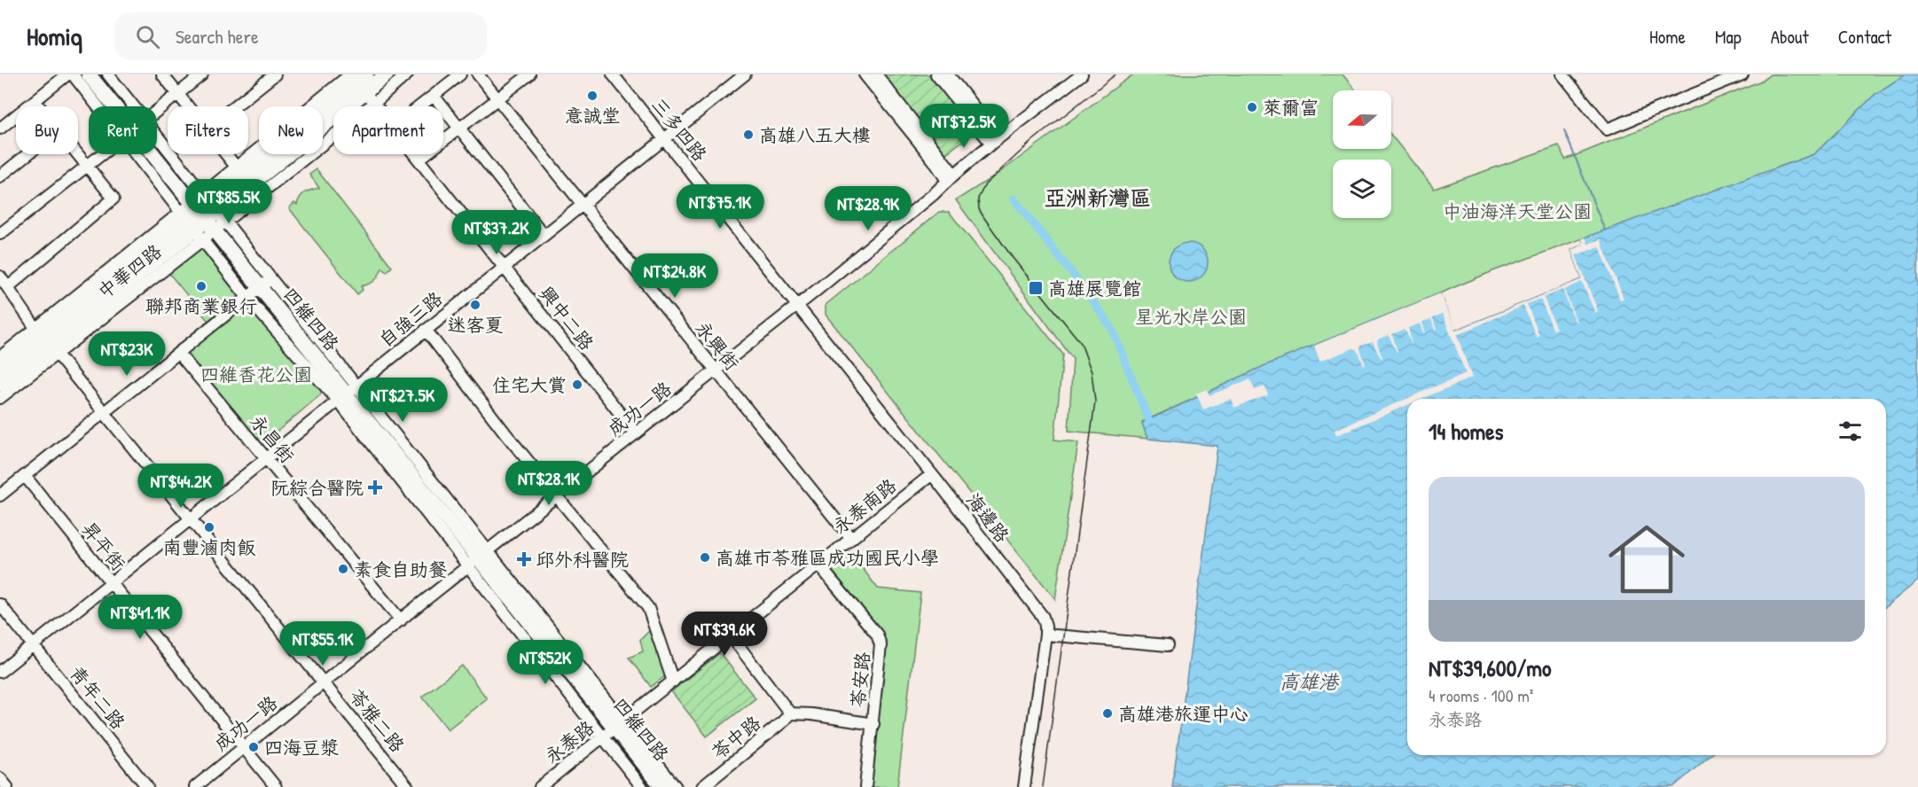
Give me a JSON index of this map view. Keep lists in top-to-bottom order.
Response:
{
  "streets": {
    "main road": ["中華四路", "四維四路"],
    "street": [
      "三多四路",
      "興中二路",
      "自強三路",
      "永興街",
      "成功一路",
      "永昌街",
      "永泰南路",
      "海邊路",
      "昇平街",
      "苓安路",
      "青年二路",
      "苓雅二路",
      "苓中路",
      "永泰路"
    ]
  },
  "crossings": [
    ["三多四路", "自強三路"],
    ["三多四路", "成功一路"],
    ["三多四路", "海邊路"],
    ["中華四路", "興中二路"],
    ["中華四路", "四維四路"],
    ["中華四路", "苓雅二路"],
    ["興中二路", "自強三路"],
    ["興中二路", "成功一路"],
    ["四維四路", "自強三路"],
    ["四維四路", "成功一路"],
    ["四維四路", "永泰路"],
    ["自強三路", "永興街"],
    ["自強三路", "永昌街"],
    ["自強三路", "昇平街"],
    ["自強三路", "青年二路"],
    ["自強三路", "苓雅二路"],
    ["永興街", "成功一路"],
    ["永興街", "永泰南路"],
    ["成功一路", "永昌街"],
    ["成功一路", "海邊路"],
    ["成功一路", "昇平街"],
    ["成功一路", "苓雅二路"],
    ["永泰南路", "海邊路"],
    ["永泰南路", "苓安路"],
    ["永泰南路", "永泰路"],
    ["苓安路", "永泰路"]
  ],
  "districts": ["亞洲新灣區"],
  "water": ["高雄港"],
  "parks": ["中油海洋天堂公園", "星光水岸公園", "四維香花公園"],
  "places": {
    "other": [
      "意誠堂",
      "萊爾富",
      "高雄八五大樓",
      "聯邦商業銀行",
      "迷客夏",
      "住宅大賞",
      "南豐滷肉飯",
      "高雄市苓雅區成功國民小學",
      "素食自助餐",
      "高雄港旅運中心",
      "四海豆漿"
    ],
    "transit": ["高雄展覽館"],
    "health": ["阮綜合醫院", "邱外科醫院"]
  },
  "north": "left",
  "page": {
    "header": "Homiq",
    "search": "Search here",
    "nav": [
      "Home",
      "Map",
      "About",
      "Contact"
    ],
    "price": [
      "NT$72.5K",
      "NT$85.5K",
      "NT$75.1K",
      "NT$28.9K",
      "NT$37.2K",
      "NT$24.8K",
      "NT$23K",
      "NT$27.5K",
      "NT$28.1K",
      "NT$44.2K",
      "NT$41.1K",
      "NT$39.6K",
      "NT$55.1K",
      "NT$52K"
    ],
    "chip": [
      "Buy",
      "Rent",
      "Filters",
      "New",
      "Apartment"
    ],
    "heading": "14 homes",
    "list": [
      {
        "name": "NT$39,600/mo",
        "note": "4 rooms · 100 m² · 永泰路"
      }
    ]
  }
}
